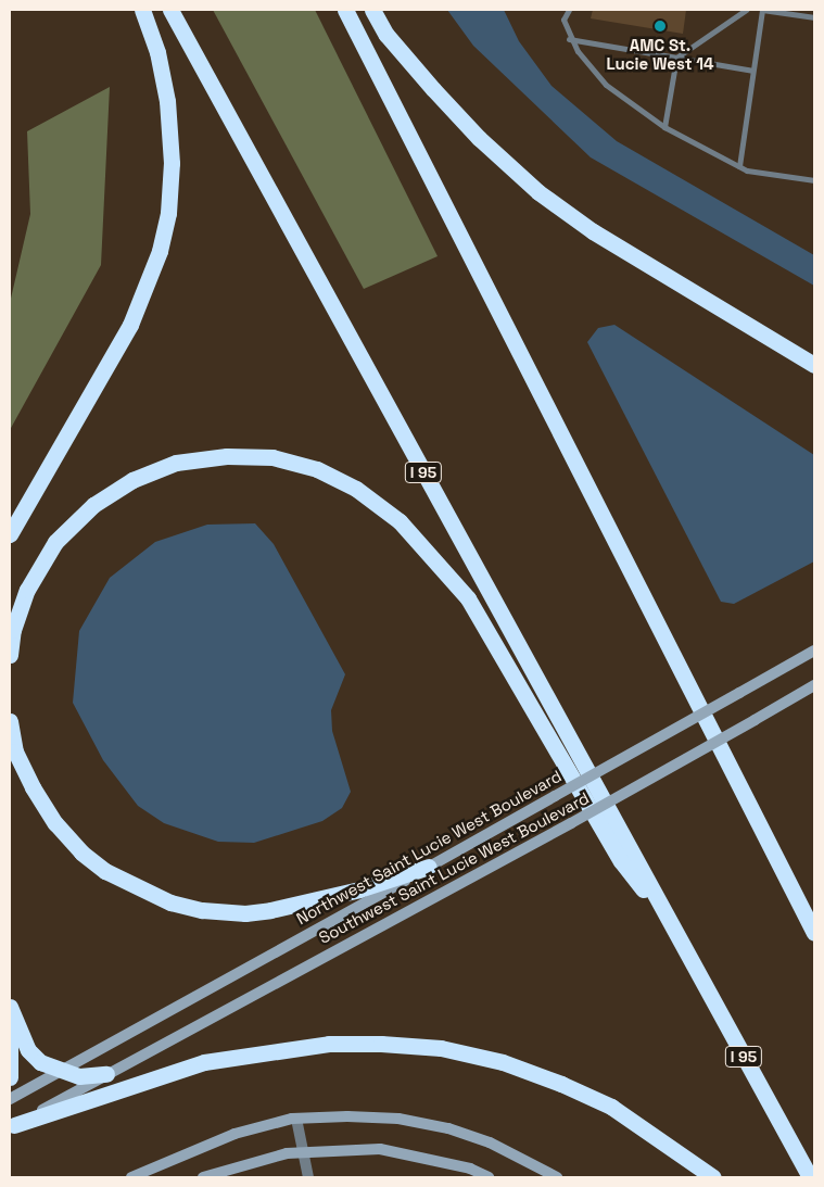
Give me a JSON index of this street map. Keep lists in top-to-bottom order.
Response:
{
  "streets": {
    "highway": ["I 95"],
    "main road": ["Northwest Saint Lucie West Boulevard", "Southwest Saint Lucie West Boulevard"]
  },
  "places": ["AMC St. Lucie West 14"]
}
